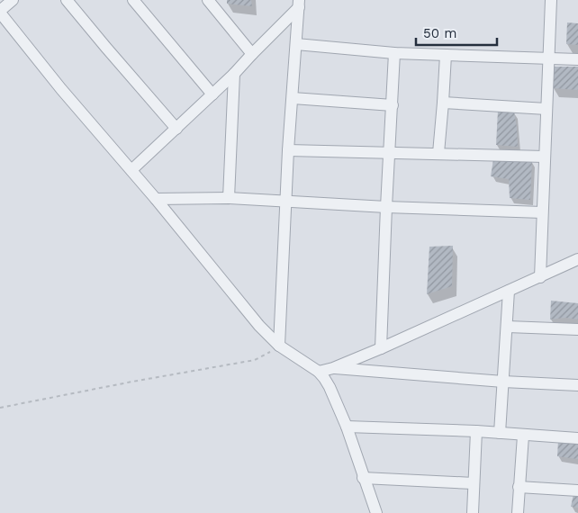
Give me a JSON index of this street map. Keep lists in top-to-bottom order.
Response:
{
  "scale_bar": "50 m"
}
